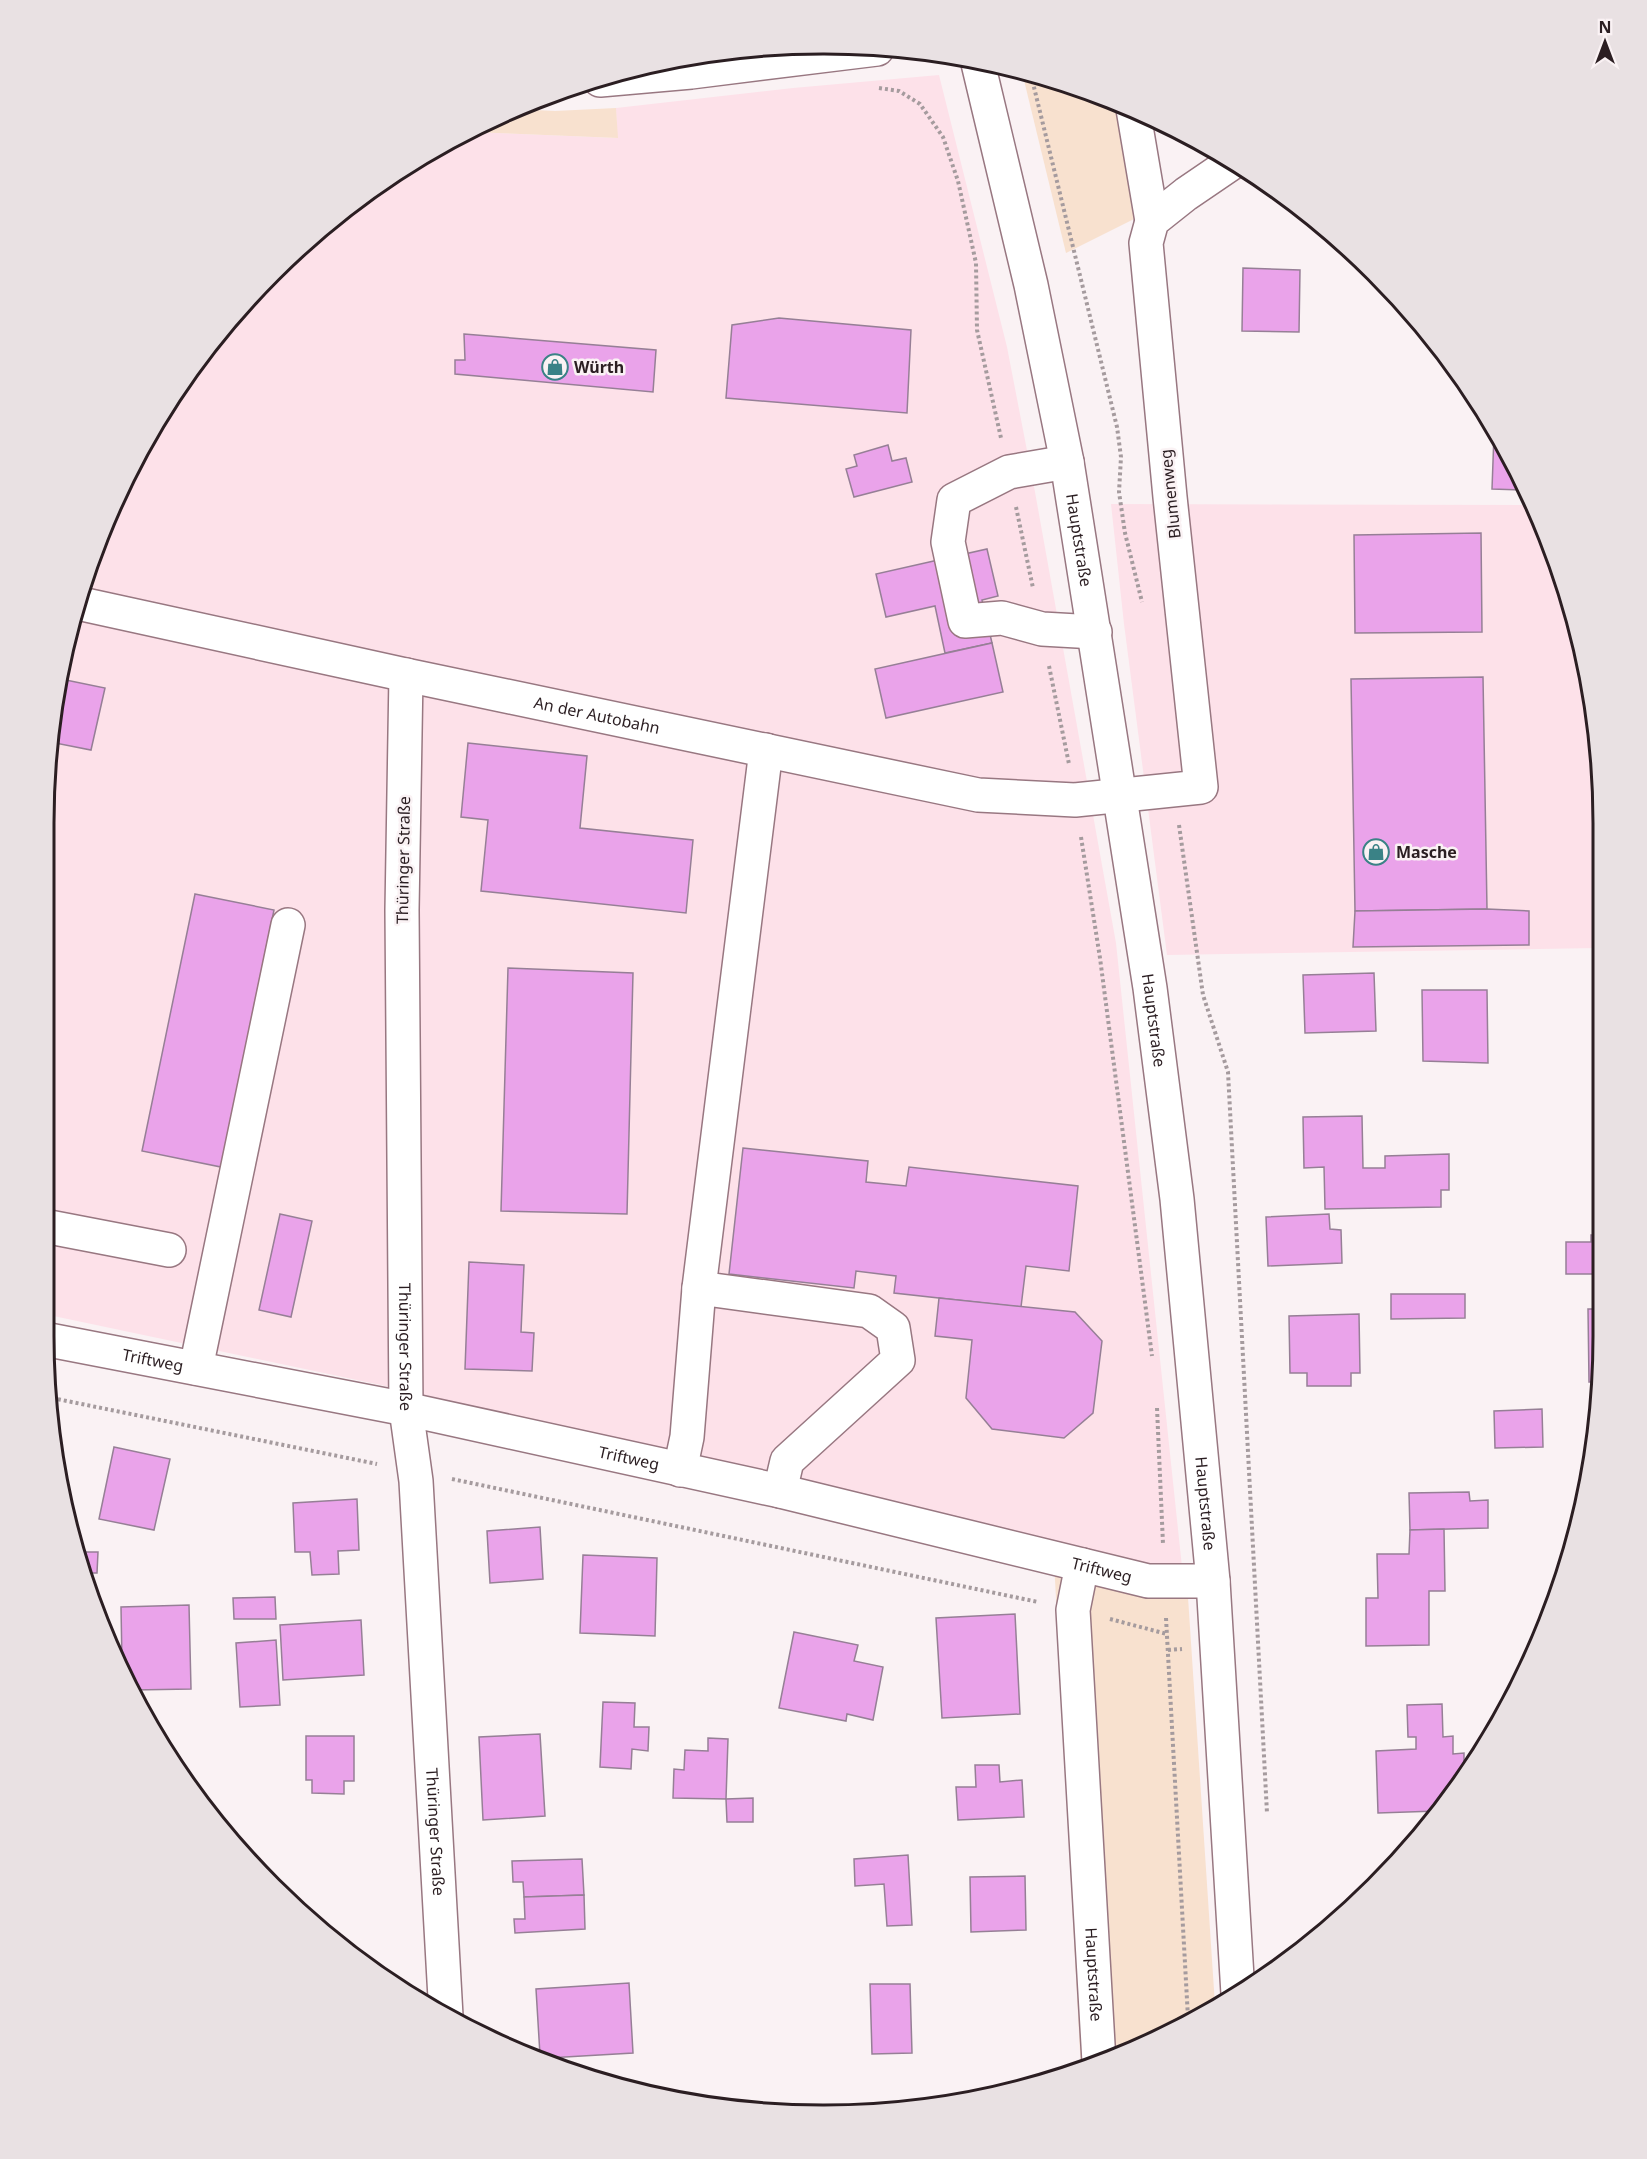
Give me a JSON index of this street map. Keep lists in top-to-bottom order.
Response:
{
  "streets": {
    "main road": [
      "Blumenweg",
      "Hauptstraße",
      "An der Autobahn",
      "Thüringer Straße",
      "Triftweg"
    ]
  },
  "crossings": [
    ["Blumenweg", "Hauptstraße"],
    ["Blumenweg", "An der Autobahn"],
    ["Hauptstraße", "An der Autobahn"],
    ["Hauptstraße", "Triftweg"],
    ["An der Autobahn", "Thüringer Straße"],
    ["Thüringer Straße", "Triftweg"]
  ],
  "places": {
    "shop": ["Würth", "Masche"]
  },
  "north": "top"
}
